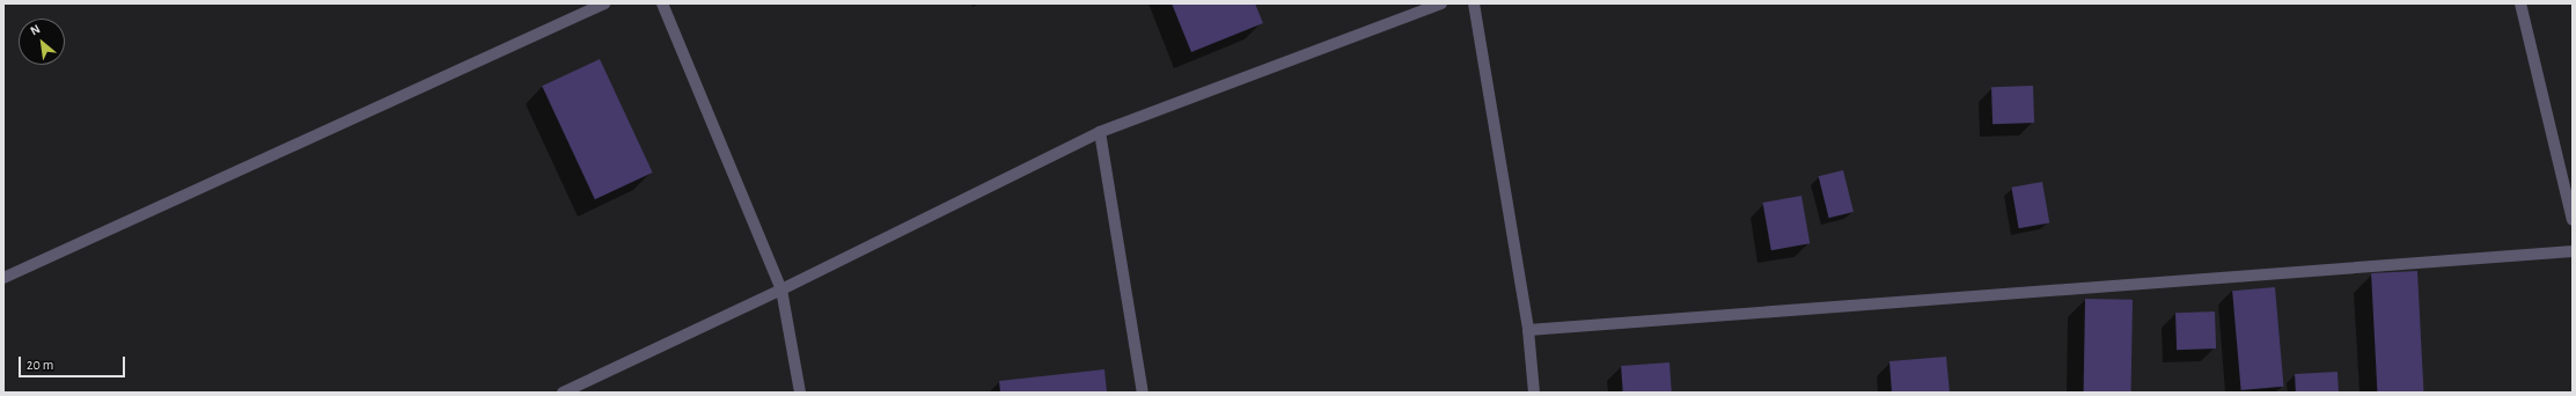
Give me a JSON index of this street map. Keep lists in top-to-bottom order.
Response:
{
  "scale_bar": "20 m",
  "north": "top left"
}
